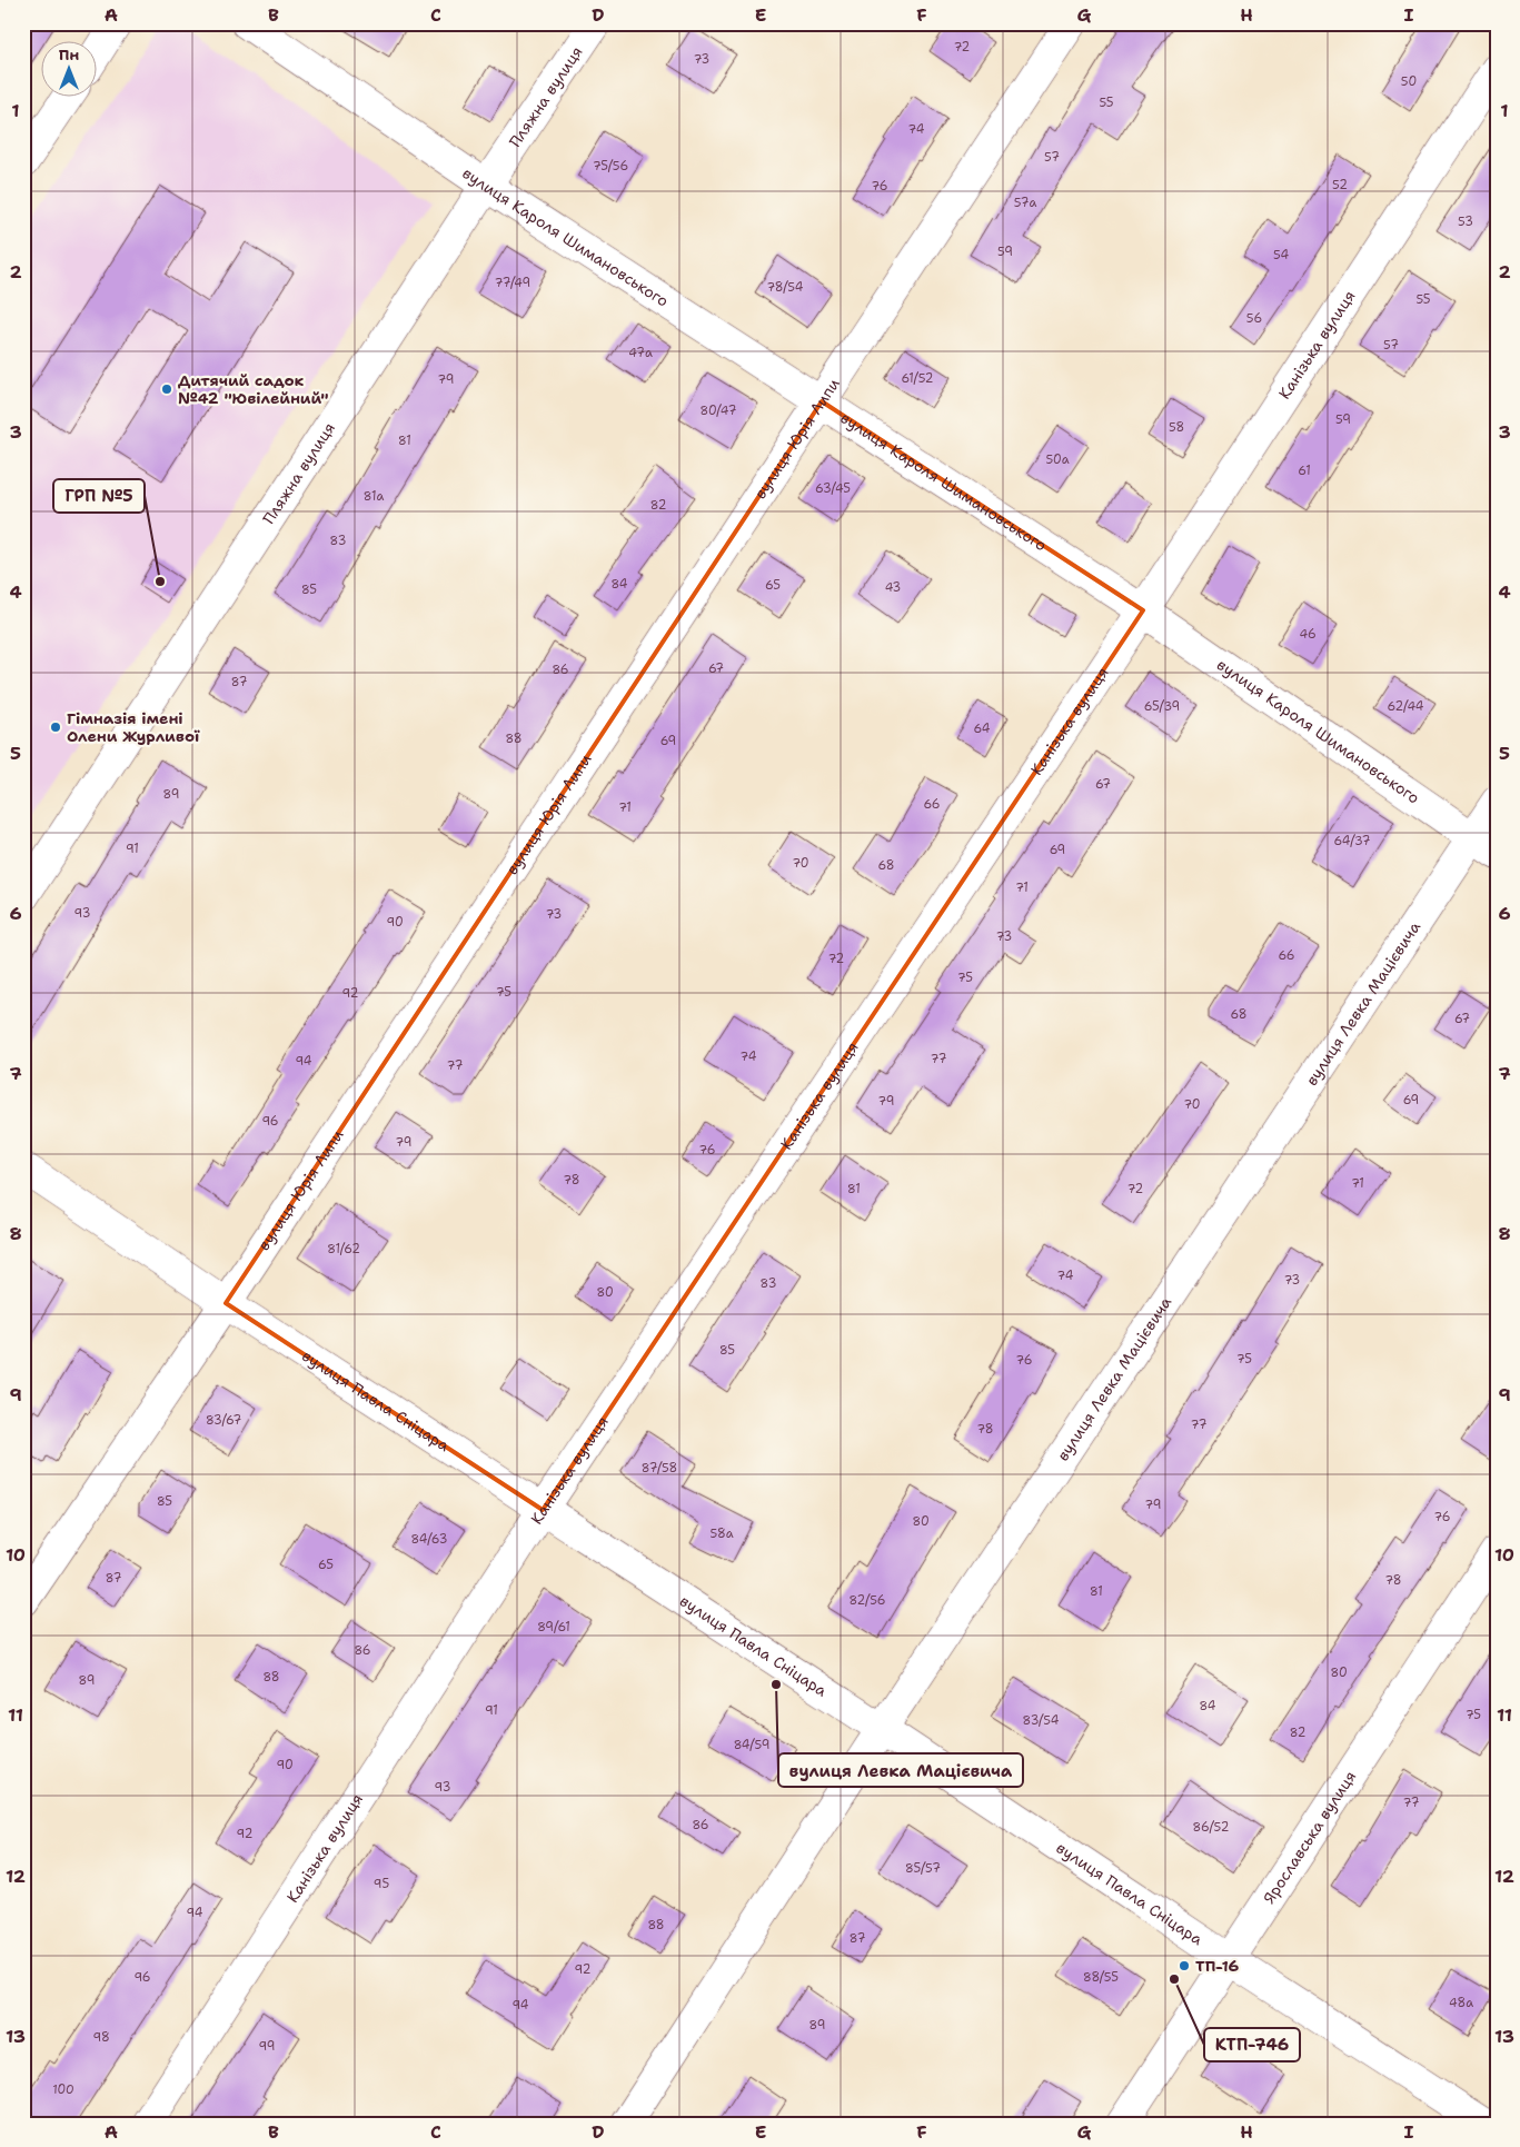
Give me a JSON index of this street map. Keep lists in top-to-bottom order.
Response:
{
  "streets": {
    "street": [
      "Пляжна вулиця",
      "вулиця Кароля Шимановського",
      "Канізька вулиця",
      "вулиця Юрія Липи",
      "вулиця Левка Мацієвича",
      "вулиця Павла Сніцара",
      "Ярославська вулиця"
    ]
  },
  "crossings": [
    ["Пляжна вулиця", "вулиця Кароля Шимановського"],
    ["вулиця Кароля Шимановського", "Канізька вулиця"],
    ["вулиця Кароля Шимановського", "вулиця Юрія Липи"],
    ["вулиця Кароля Шимановського", "вулиця Левка Мацієвича"],
    ["Канізька вулиця", "вулиця Павла Сніцара"],
    ["вулиця Юрія Липи", "вулиця Павла Сніцара"],
    ["вулиця Левка Мацієвича", "вулиця Павла Сніцара"],
    ["вулиця Павла Сніцара", "Ярославська вулиця"]
  ],
  "places": [
    "Дитячий садок №42 \"Ювілейний\"",
    "ГРП №5",
    "Гімназія імені Олени Журливої",
    "вулиця Левка Мацієвича",
    "ТП-16",
    "КТП-746"
  ],
  "house_numbers": [
    "72",
    "73",
    "50",
    "55",
    "74",
    "57",
    "75/56",
    "52",
    "76",
    "57а",
    "53",
    "59",
    "54",
    "77/49",
    "78/54",
    "55",
    "56",
    "57",
    "47а",
    "61/52",
    "79",
    "80/47",
    "59",
    "58",
    "81",
    "50а",
    "61",
    "63/45",
    "81а",
    "82",
    "83",
    "84",
    "65",
    "43",
    "85",
    "46",
    "67",
    "86",
    "87",
    "65/39",
    "62/44",
    "64",
    "88",
    "69",
    "67",
    "89",
    "66",
    "71",
    "64/37",
    "91",
    "69",
    "70",
    "68",
    "71",
    "93",
    "73",
    "90",
    "73",
    "66",
    "72",
    "75",
    "75",
    "92",
    "68",
    "67",
    "74",
    "77",
    "94",
    "77",
    "69",
    "79",
    "70",
    "96",
    "79",
    "76",
    "78",
    "71",
    "81",
    "72",
    "81/62",
    "74",
    "73",
    "83",
    "80",
    "85",
    "75",
    "76",
    "83/67",
    "77",
    "78",
    "87/58",
    "85",
    "79",
    "76",
    "80",
    "58а",
    "84/63",
    "65",
    "87",
    "78",
    "81",
    "82/56",
    "89/61",
    "86",
    "80",
    "88",
    "89",
    "84",
    "91",
    "75",
    "83/54",
    "82",
    "84/59",
    "90",
    "93",
    "77",
    "86",
    "86/52",
    "92",
    "85/57",
    "95",
    "94",
    "88",
    "87",
    "92",
    "96",
    "88/55",
    "48а",
    "94",
    "89",
    "98",
    "99",
    "100"
  ],
  "north": "top",
  "grid": {
    "columns": [
      "A",
      "B",
      "C",
      "D",
      "E",
      "F",
      "G",
      "H",
      "I"
    ],
    "rows": [
      "1",
      "2",
      "3",
      "4",
      "5",
      "6",
      "7",
      "8",
      "9",
      "10",
      "11",
      "12",
      "13"
    ]
  }
}
